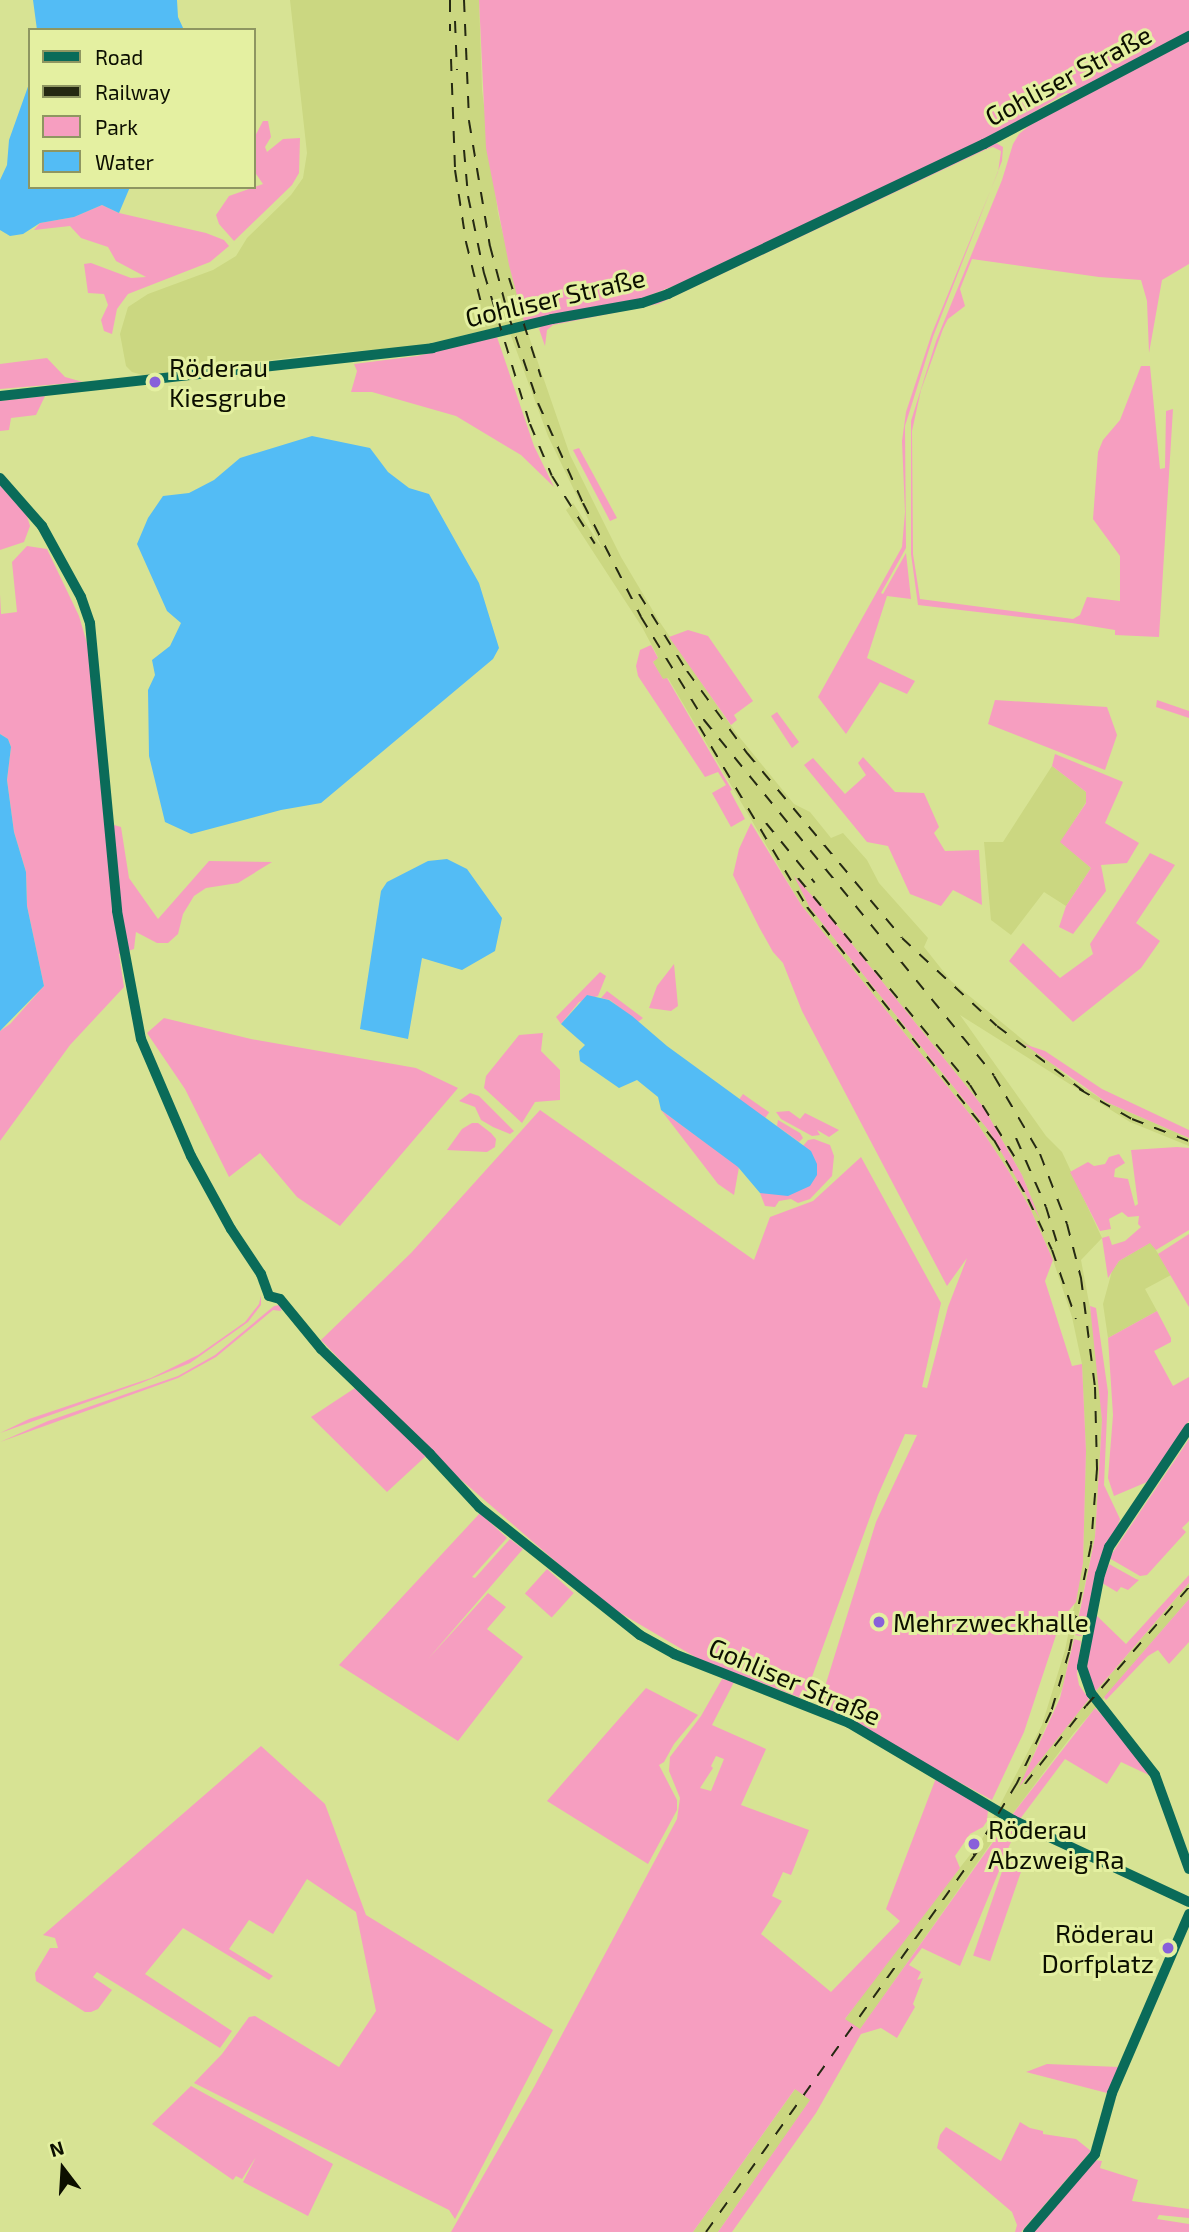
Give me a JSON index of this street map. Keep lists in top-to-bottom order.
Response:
{
  "streets": {
    "street": ["Gohliser Straße"]
  },
  "places": [
    "Röderau Kiesgrube",
    "Mehrzweckhalle",
    "Röderau Abzweig Ra",
    "Röderau Dorfplatz"
  ],
  "legend": [
    "Road",
    "Railway",
    "Park",
    "Water"
  ],
  "north": "top"
}
